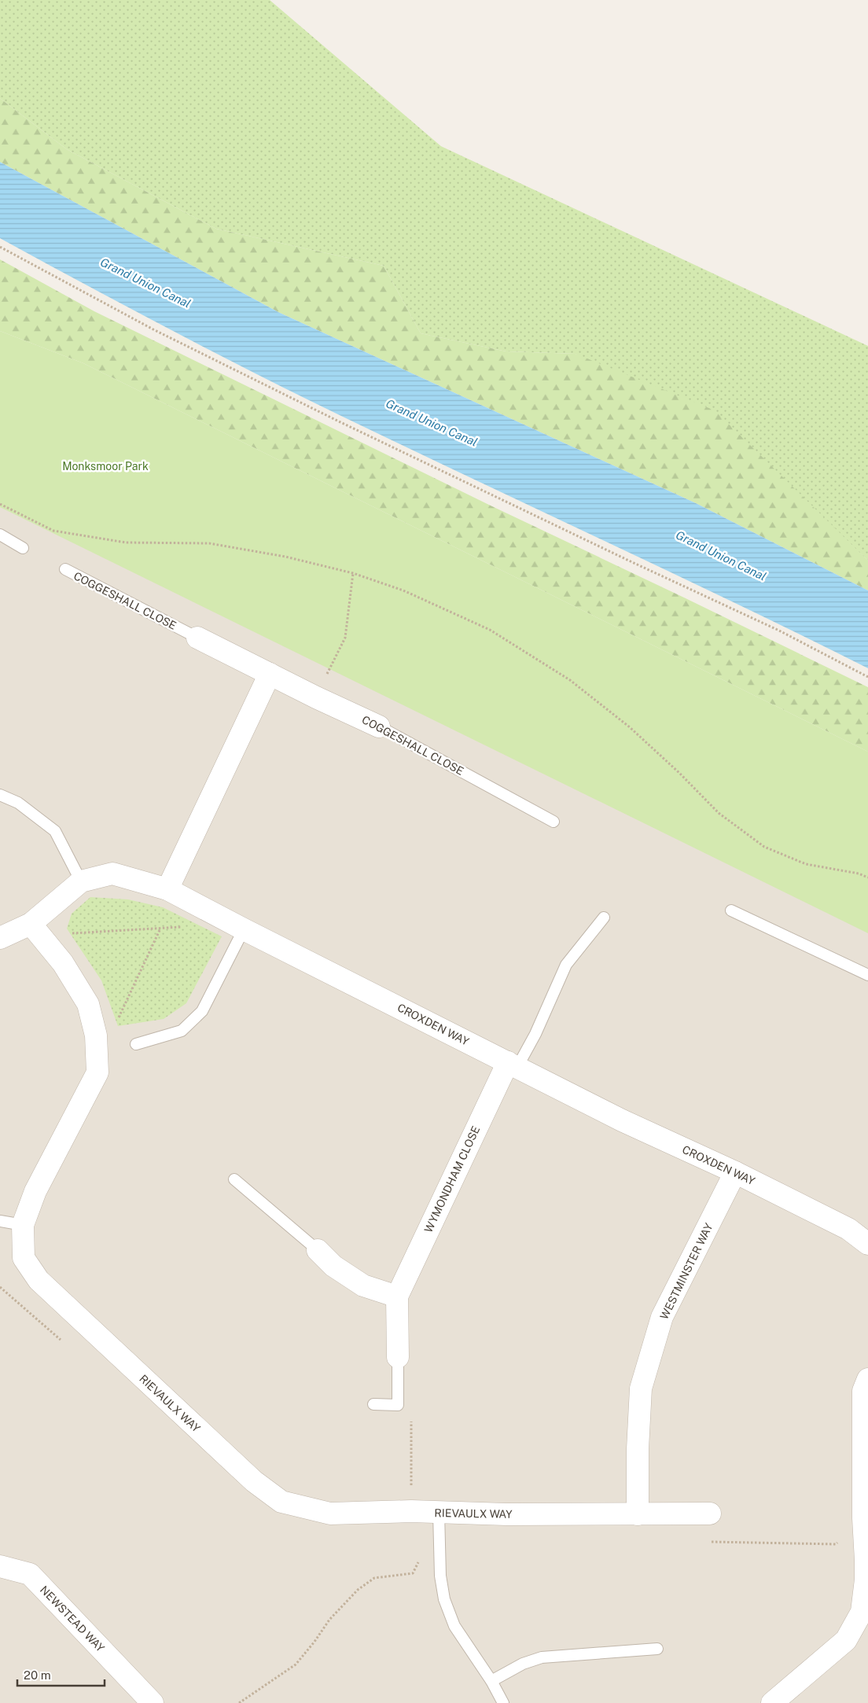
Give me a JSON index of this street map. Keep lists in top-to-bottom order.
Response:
{
  "streets": {
    "street": [
      "COGGESHALL CLOSE",
      "CROXDEN WAY",
      "WYMONDHAM CLOSE",
      "WESTMINSTER WAY",
      "RIEVAULX WAY",
      "NEWSTEAD WAY"
    ]
  },
  "crossings": [
    ["CROXDEN WAY", "WYMONDHAM CLOSE"],
    ["CROXDEN WAY", "WESTMINSTER WAY"],
    ["CROXDEN WAY", "RIEVAULX WAY"],
    ["WESTMINSTER WAY", "RIEVAULX WAY"]
  ],
  "water": ["Grand Union Canal"],
  "parks": ["Monksmoor Park"],
  "scale_bar": "20 m"
}
